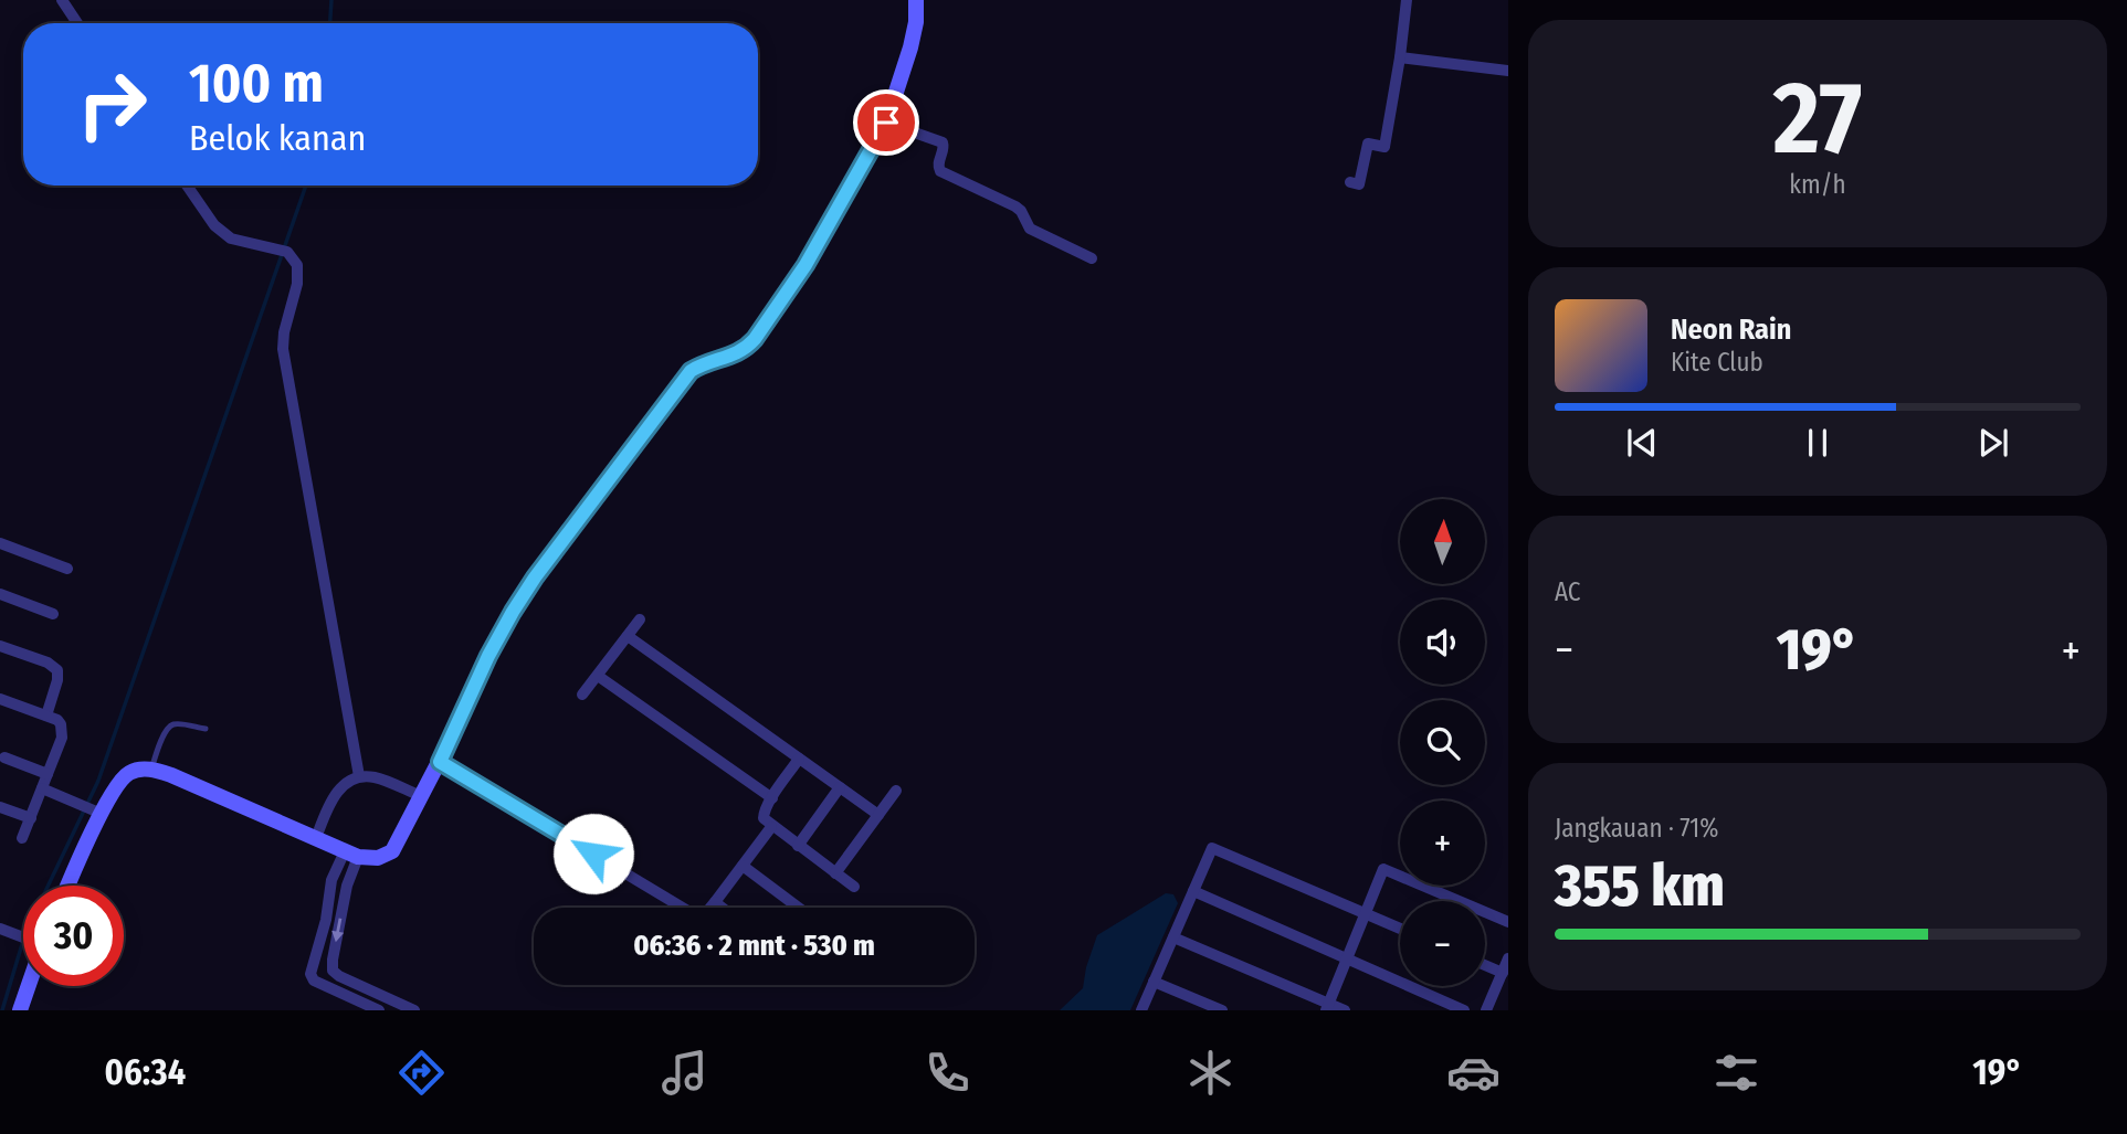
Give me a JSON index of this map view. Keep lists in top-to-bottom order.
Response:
{
  "north": "top",
  "page": {
    "tile": [
      ["27", "km/h"],
      "AC",
      ["Jangkauan · 71%", "355 km"]
    ],
    "turn": ["100 m", "Belok kanan"],
    "song": ["Neon Rain", "Kite Club"],
    "map_buttons": ["+", "−"],
    "heat": ["−", "19°", "+"],
    "limit": "30",
    "trip": "06:36 · 2 mnt · 530 m",
    "tabs": ["06:34", "19°"]
  }
}
